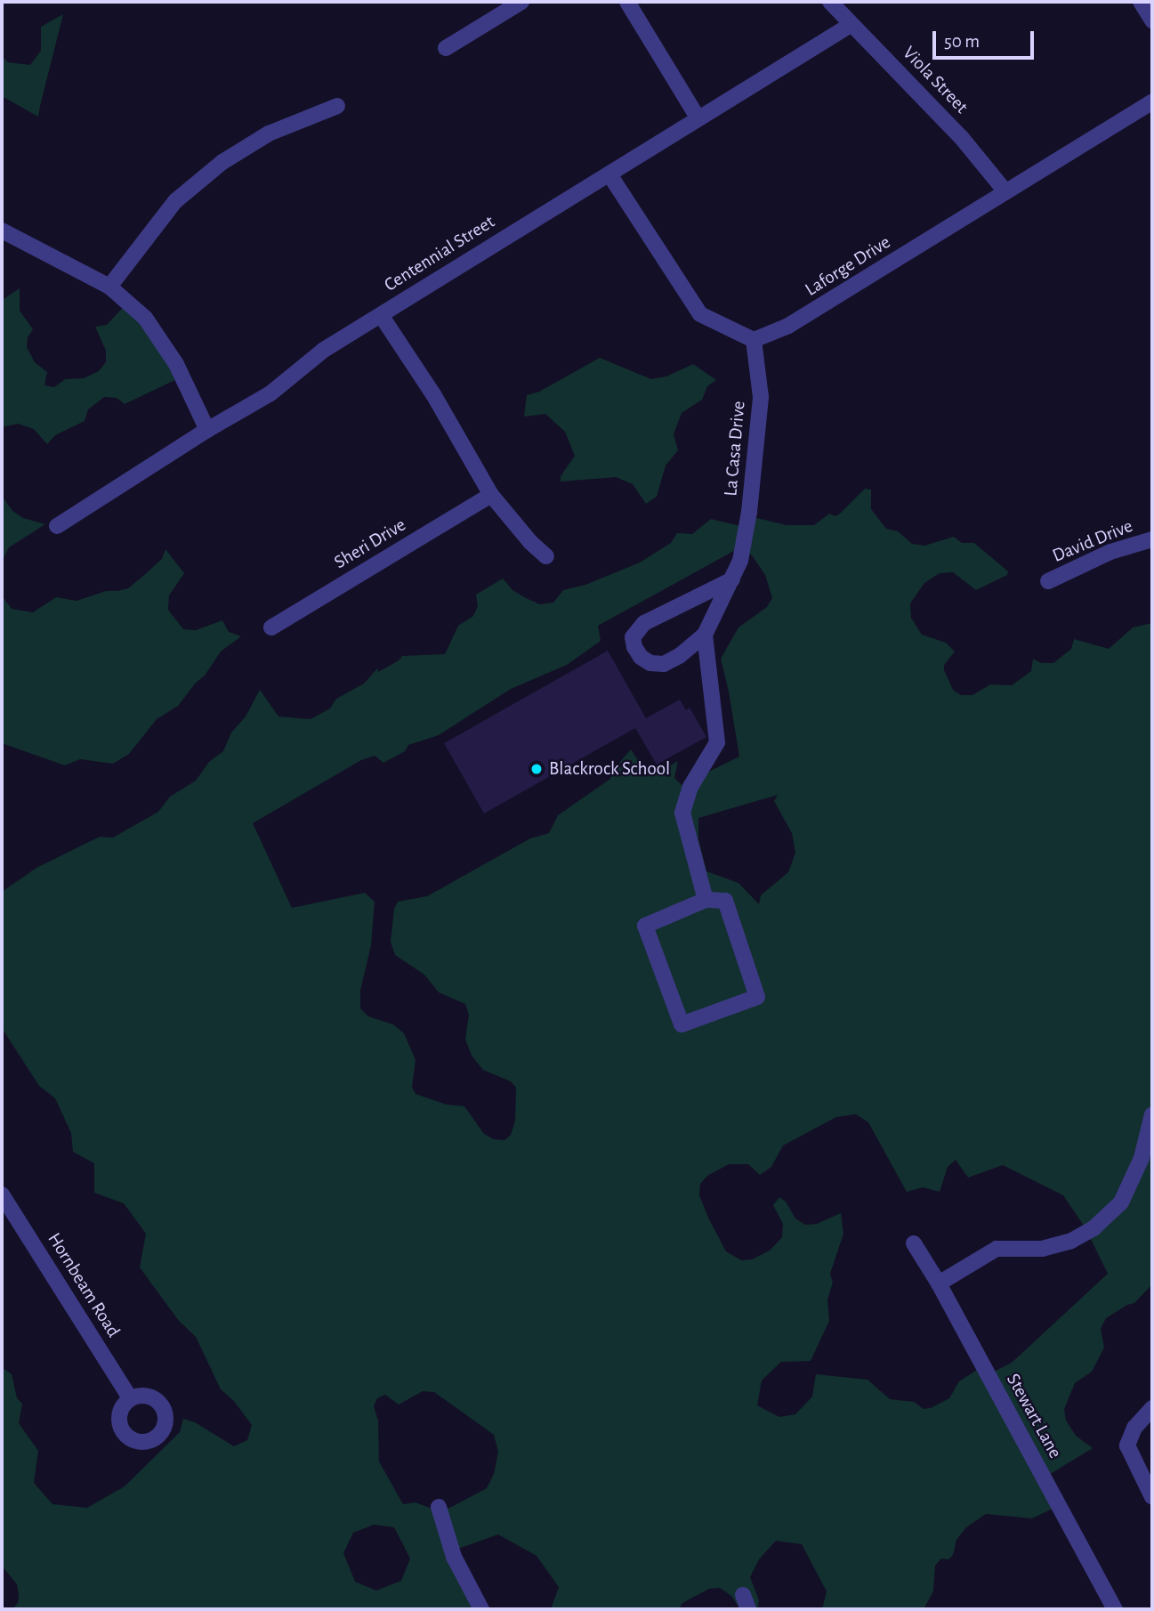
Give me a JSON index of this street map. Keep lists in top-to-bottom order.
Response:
{
  "streets": {
    "street": [
      "Viola Street",
      "Centennial Street",
      "Laforge Drive",
      "La Casa Drive",
      "David Drive",
      "Sheri Drive",
      "Hornbeam Road",
      "Stewart Lane"
    ]
  },
  "crossings": [
    ["Viola Street", "Centennial Street"],
    ["Viola Street", "Laforge Drive"],
    ["Laforge Drive", "La Casa Drive"]
  ],
  "places": ["Blackrock School"],
  "scale_bar": "50 m"
}
